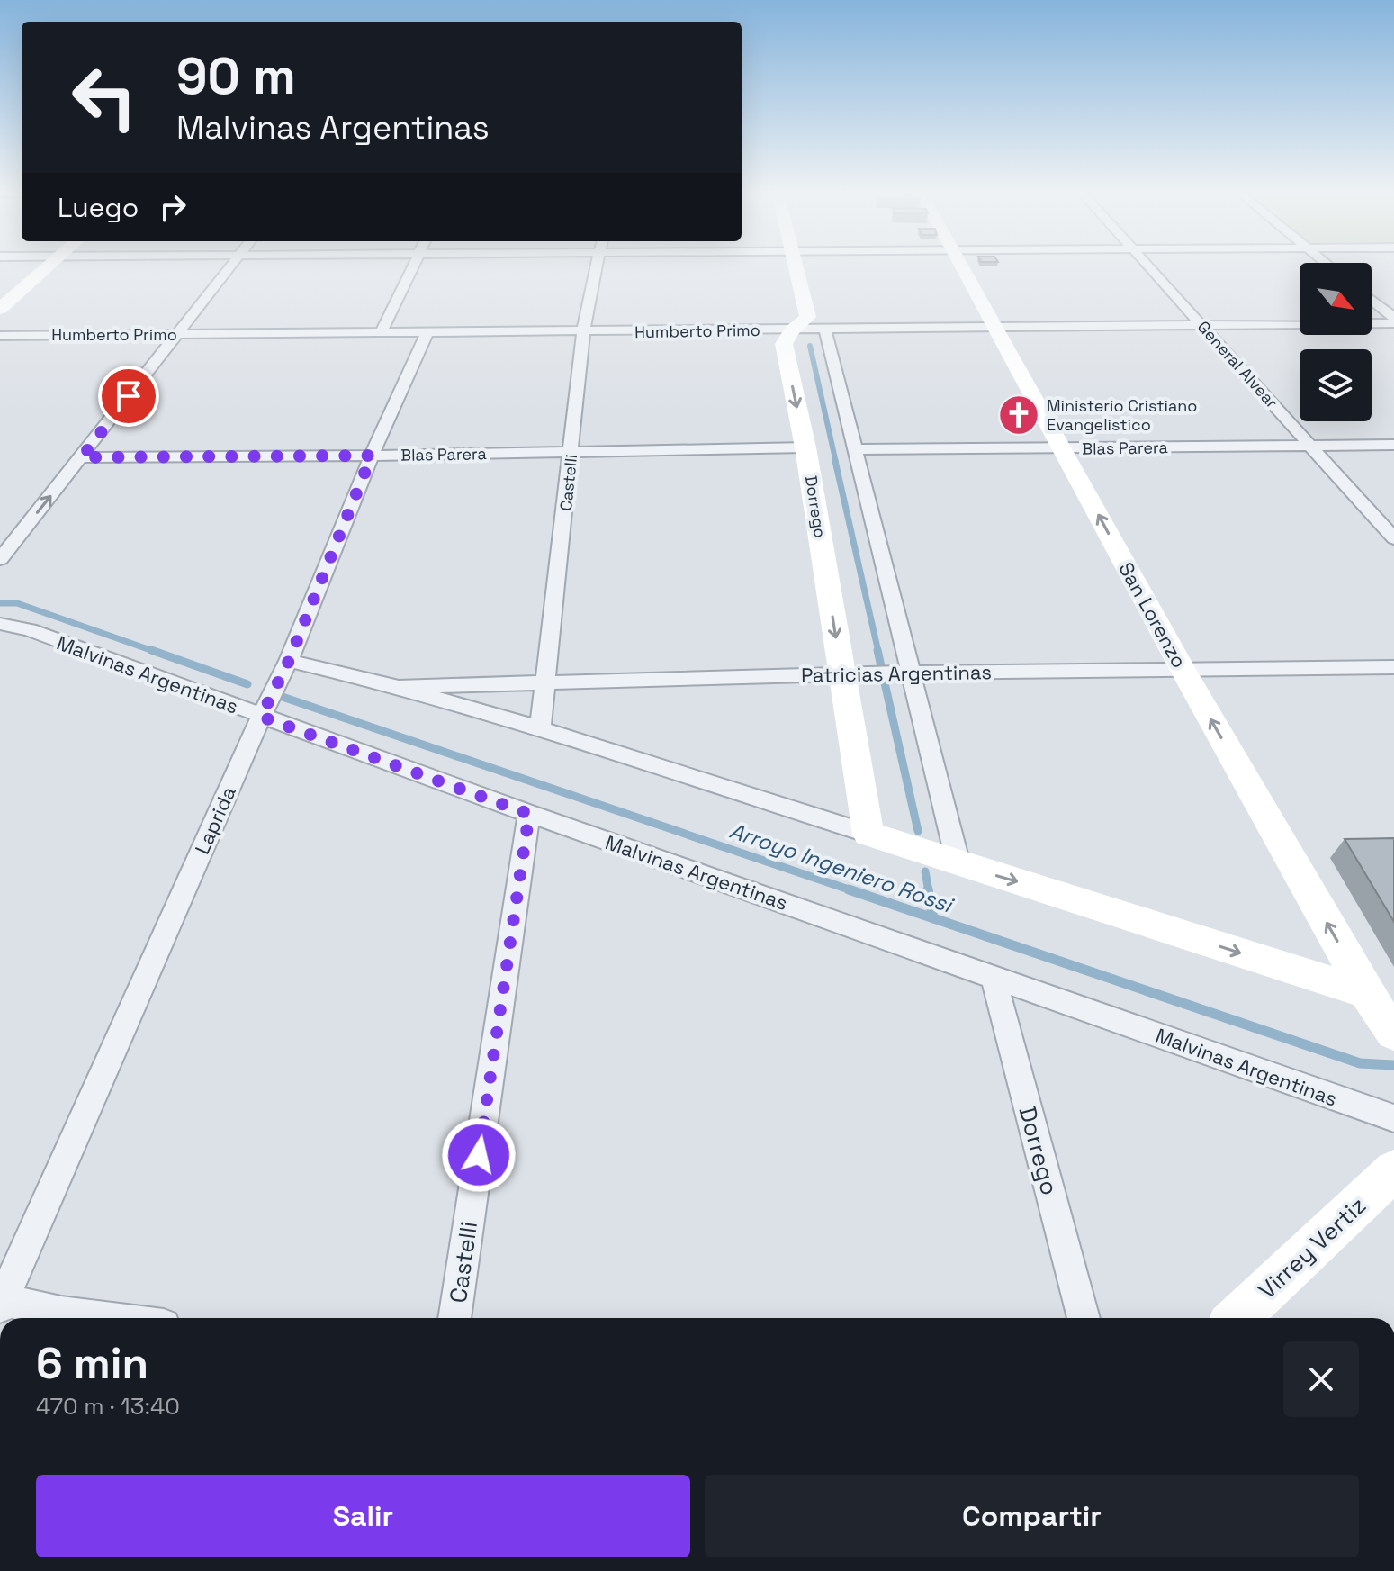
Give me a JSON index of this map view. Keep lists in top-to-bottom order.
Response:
{
  "streets": {
    "street": [
      "Humberto Primo",
      "General Alvear",
      "Blas Parera",
      "Castelli",
      "Dorrego",
      "San Lorenzo",
      "Patricias Argentinas",
      "Malvinas Argentinas",
      "Laprida",
      "Virrey Vertiz"
    ]
  },
  "crossings": [
    ["Humberto Primo", "General Alvear"],
    ["Humberto Primo", "Castelli"],
    ["Humberto Primo", "Dorrego"],
    ["Humberto Primo", "San Lorenzo"],
    ["Humberto Primo", "Laprida"],
    ["General Alvear", "Blas Parera"],
    ["Blas Parera", "Castelli"],
    ["Blas Parera", "Dorrego"],
    ["Blas Parera", "San Lorenzo"],
    ["Blas Parera", "Laprida"],
    ["Castelli", "Patricias Argentinas"],
    ["Castelli", "Malvinas Argentinas"],
    ["Dorrego", "Patricias Argentinas"],
    ["Dorrego", "Malvinas Argentinas"],
    ["San Lorenzo", "Patricias Argentinas"],
    ["Malvinas Argentinas", "Laprida"]
  ],
  "water": ["Arroyo Ingeniero Rossi"],
  "places": {
    "church": ["Ministerio Cristiano Evangelistico"]
  },
  "north": "bottom right",
  "page": {
    "turn": ["90 m", "Malvinas Argentinas"],
    "then": "Luego",
    "heading": ["6 min", "470 m · 13:40"],
    "buttons": ["Salir", "Compartir"]
  }
}
